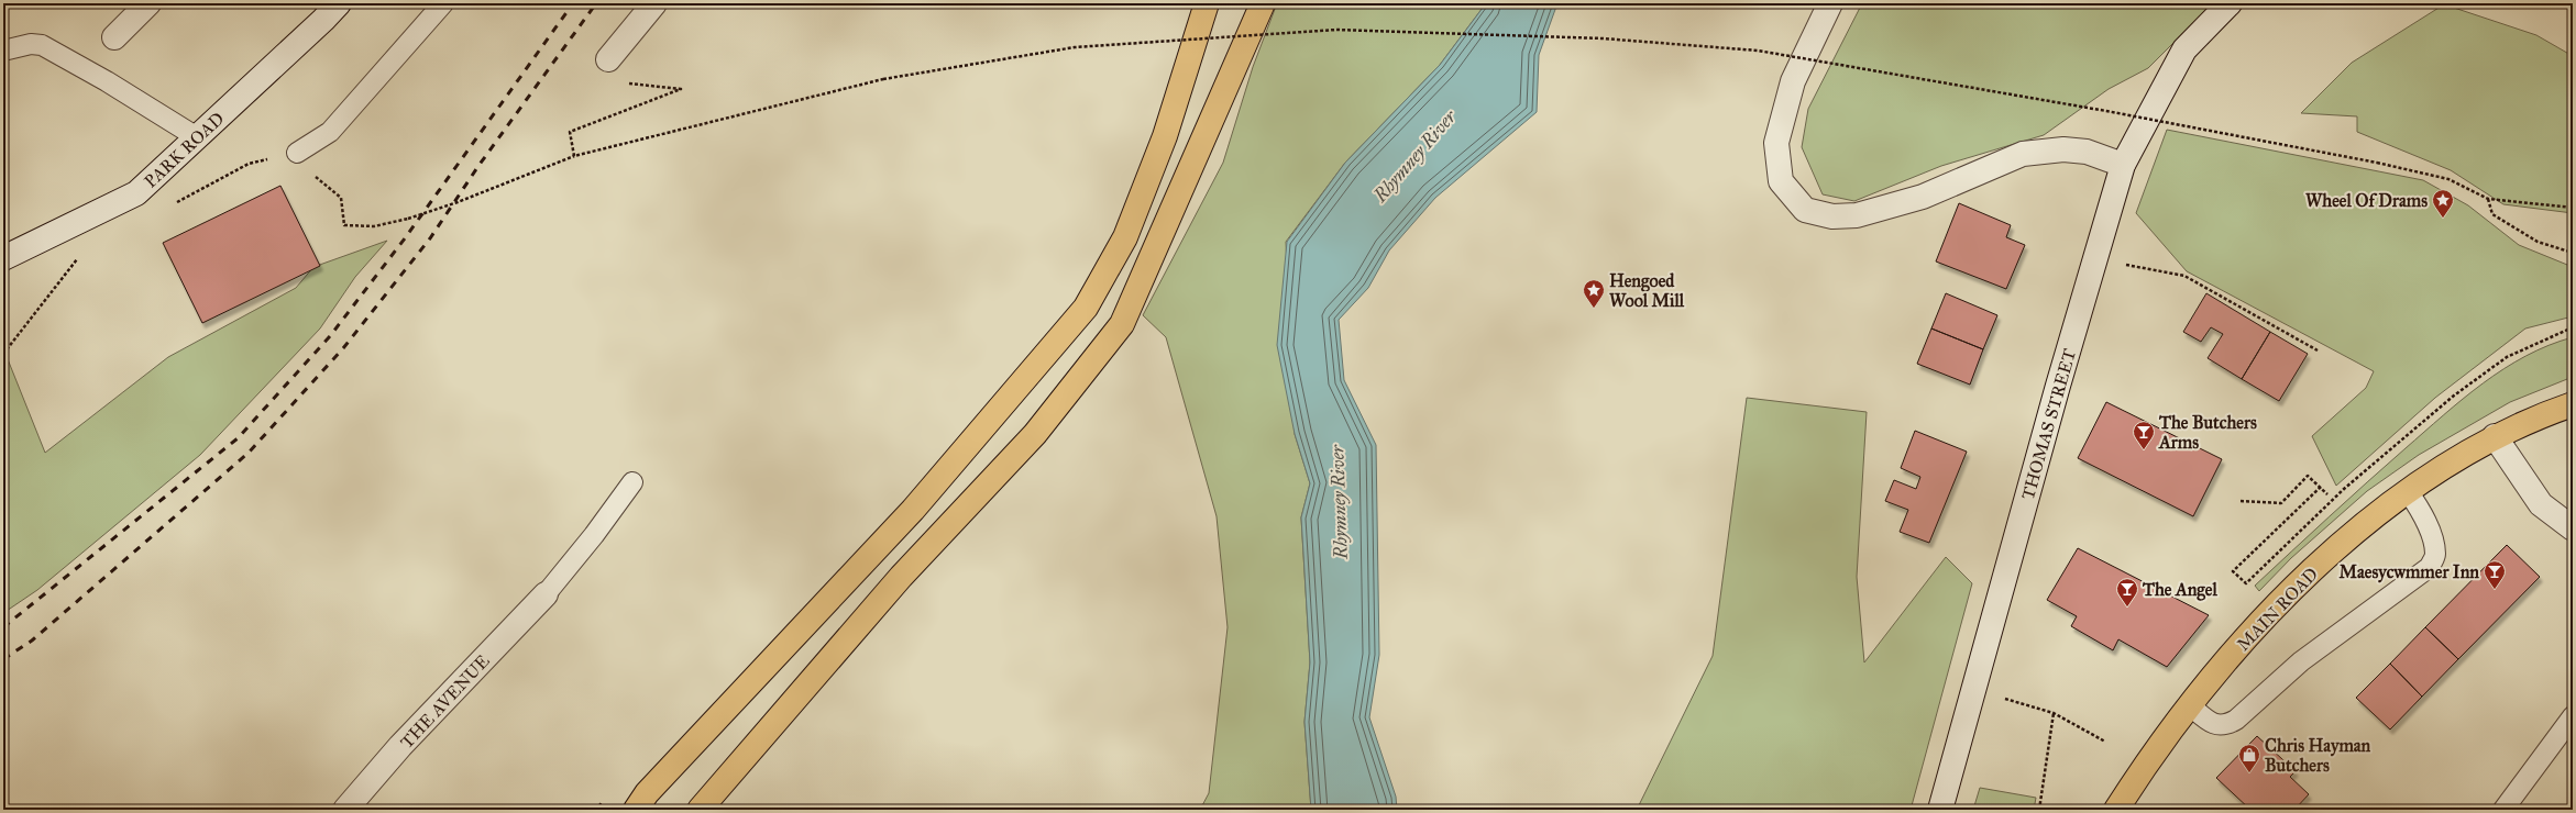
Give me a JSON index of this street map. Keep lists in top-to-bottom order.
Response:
{
  "streets": {
    "main road": ["MAIN ROAD"],
    "street": ["PARK ROAD", "THOMAS STREET", "THE AVENUE"]
  },
  "water": ["Rhymney River"],
  "places": {
    "place": ["Wheel Of Drams", "Hengoed Wool Mill"],
    "bar": ["The Butchers Arms", "Maesycwmmer Inn", "The Angel"],
    "shop": ["Chris Hayman Butchers"]
  }
}
